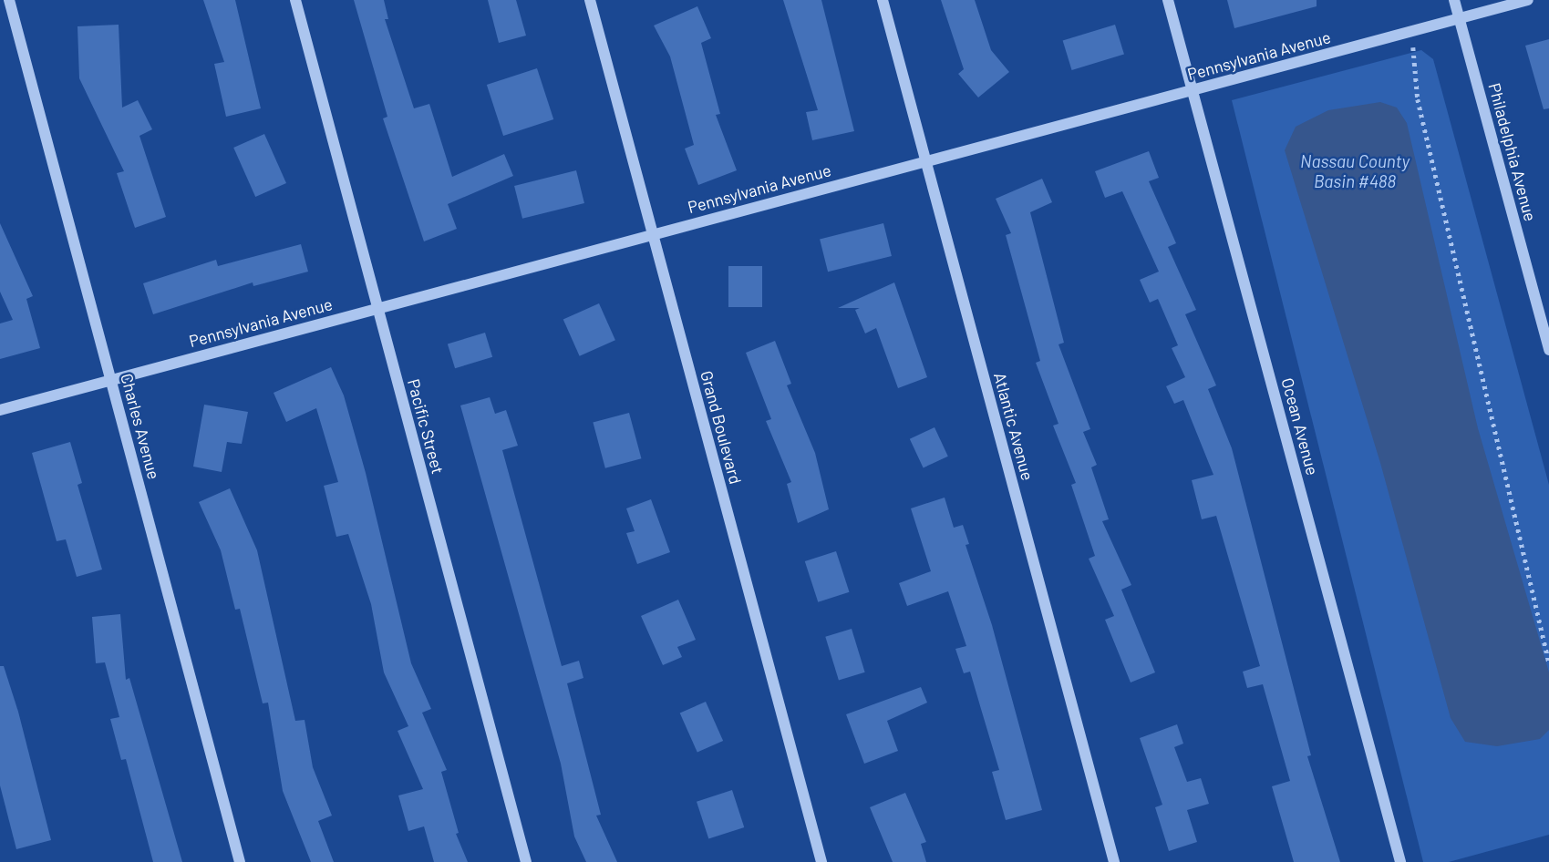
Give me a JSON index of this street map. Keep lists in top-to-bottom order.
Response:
{
  "streets": {
    "street": [
      "Pennsylvania Avenue",
      "Philadelphia Avenue",
      "Charles Avenue",
      "Pacific Street",
      "Atlantic Avenue",
      "Ocean Avenue",
      "Grand Boulevard"
    ]
  },
  "crossings": [
    ["Pennsylvania Avenue", "Philadelphia Avenue"],
    ["Pennsylvania Avenue", "Charles Avenue"],
    ["Pennsylvania Avenue", "Pacific Street"],
    ["Pennsylvania Avenue", "Atlantic Avenue"],
    ["Pennsylvania Avenue", "Ocean Avenue"],
    ["Pennsylvania Avenue", "Grand Boulevard"]
  ],
  "water": ["Nassau County Basin #488"]
}
